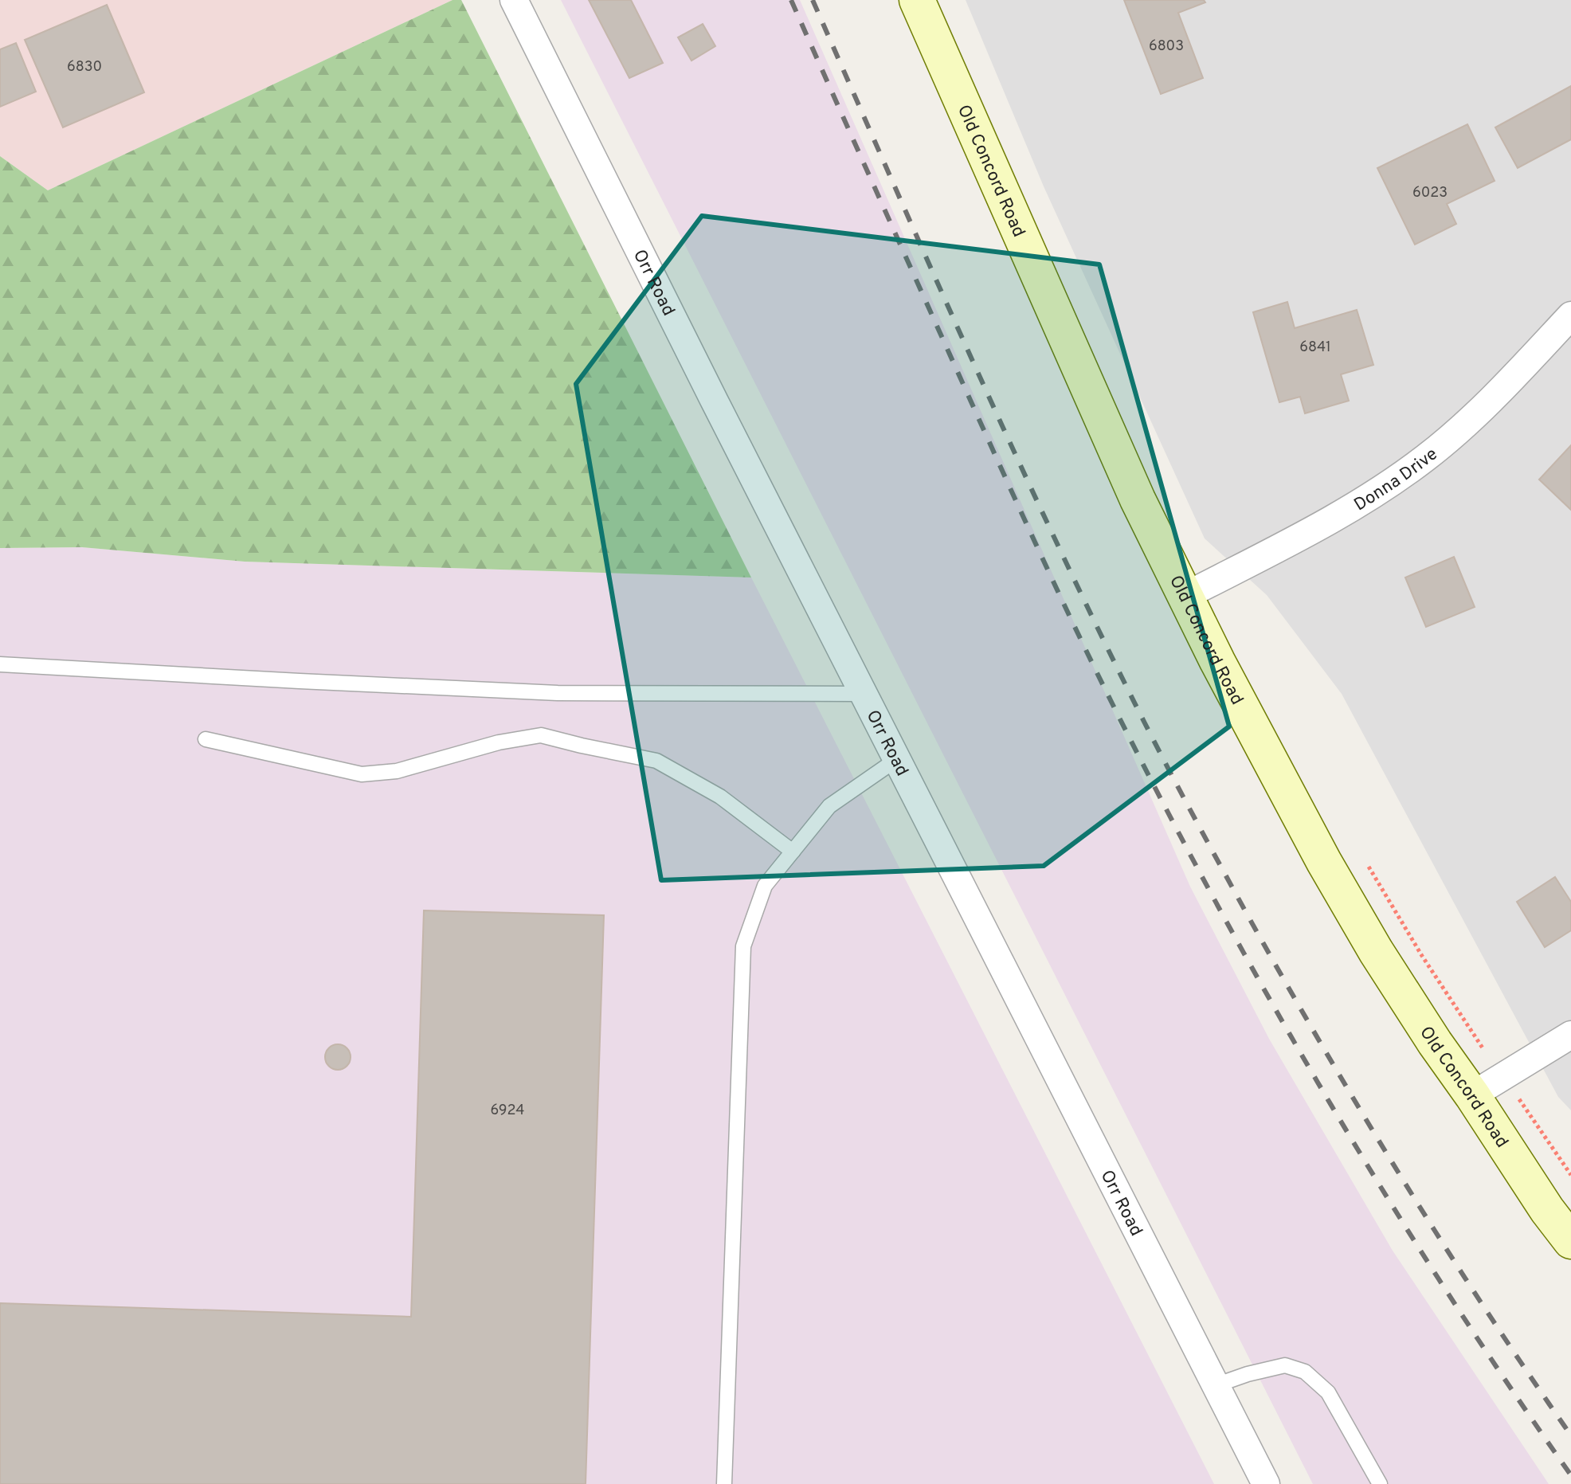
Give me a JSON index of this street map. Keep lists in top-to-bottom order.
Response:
{
  "streets": {
    "street": ["Old Concord Road", "Orr Road", "Donna Drive"]
  },
  "crossings": [
    ["Old Concord Road", "Donna Drive"]
  ],
  "house_numbers": [
    "6803",
    "6830",
    "6023",
    "6841",
    "6924"
  ]
}
